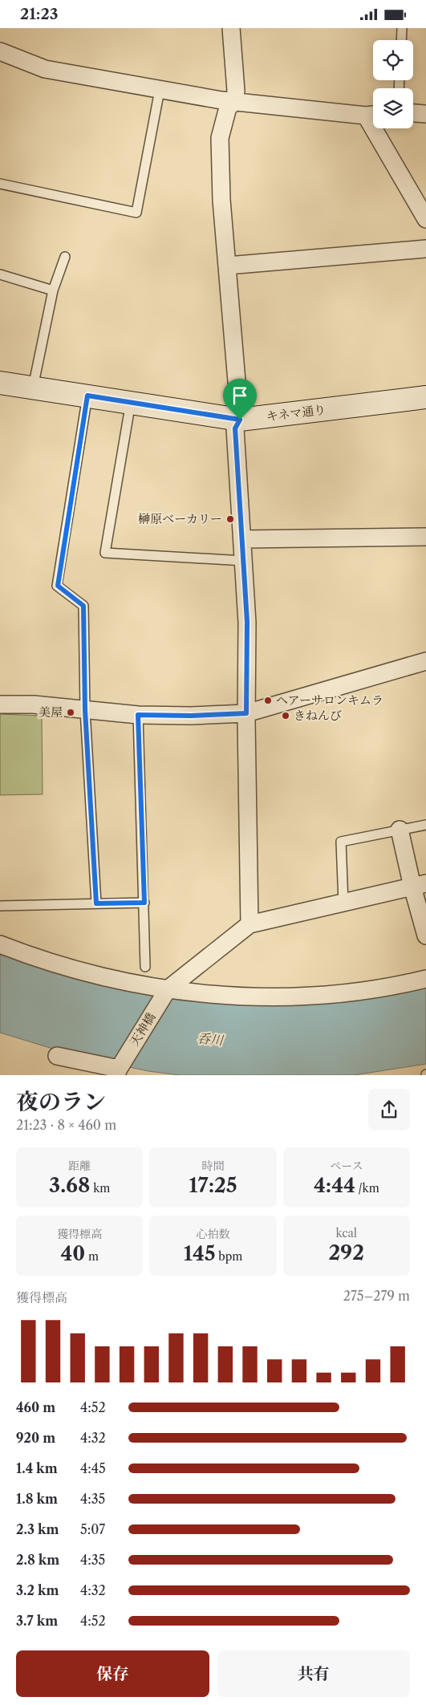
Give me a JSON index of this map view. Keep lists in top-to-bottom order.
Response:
{
  "streets": {
    "street": ["キネマ通り", "天神橋"]
  },
  "water": ["呑川"],
  "places": [
    "榊原ベーカリー",
    "ヘアーサロンキムラ",
    "美屋",
    "きねんび"
  ],
  "page": {
    "status": "21:23",
    "heading": ["夜のラン", "21:23 · 8 × 460 m"],
    "stats": [
      ["距離", "3.68 km"],
      ["時間", "17:25"],
      ["ペース", "4:44 /km"],
      ["獲得標高", "40 m"],
      ["心拍数", "145 bpm"],
      ["kcal", "292"]
    ],
    "chart": ["獲得標高", "275–279 m"],
    "list": [
      {
        "name": "460 m",
        "note": "4:52"
      },
      {
        "name": "920 m",
        "note": "4:32"
      },
      {
        "name": "1.4 km",
        "note": "4:45"
      },
      {
        "name": "1.8 km",
        "note": "4:35"
      },
      {
        "name": "2.3 km",
        "note": "5:07"
      },
      {
        "name": "2.8 km",
        "note": "4:35"
      },
      {
        "name": "3.2 km",
        "note": "4:32"
      },
      {
        "name": "3.7 km",
        "note": "4:52"
      }
    ],
    "buttons": ["保存", "共有"]
  }
}
